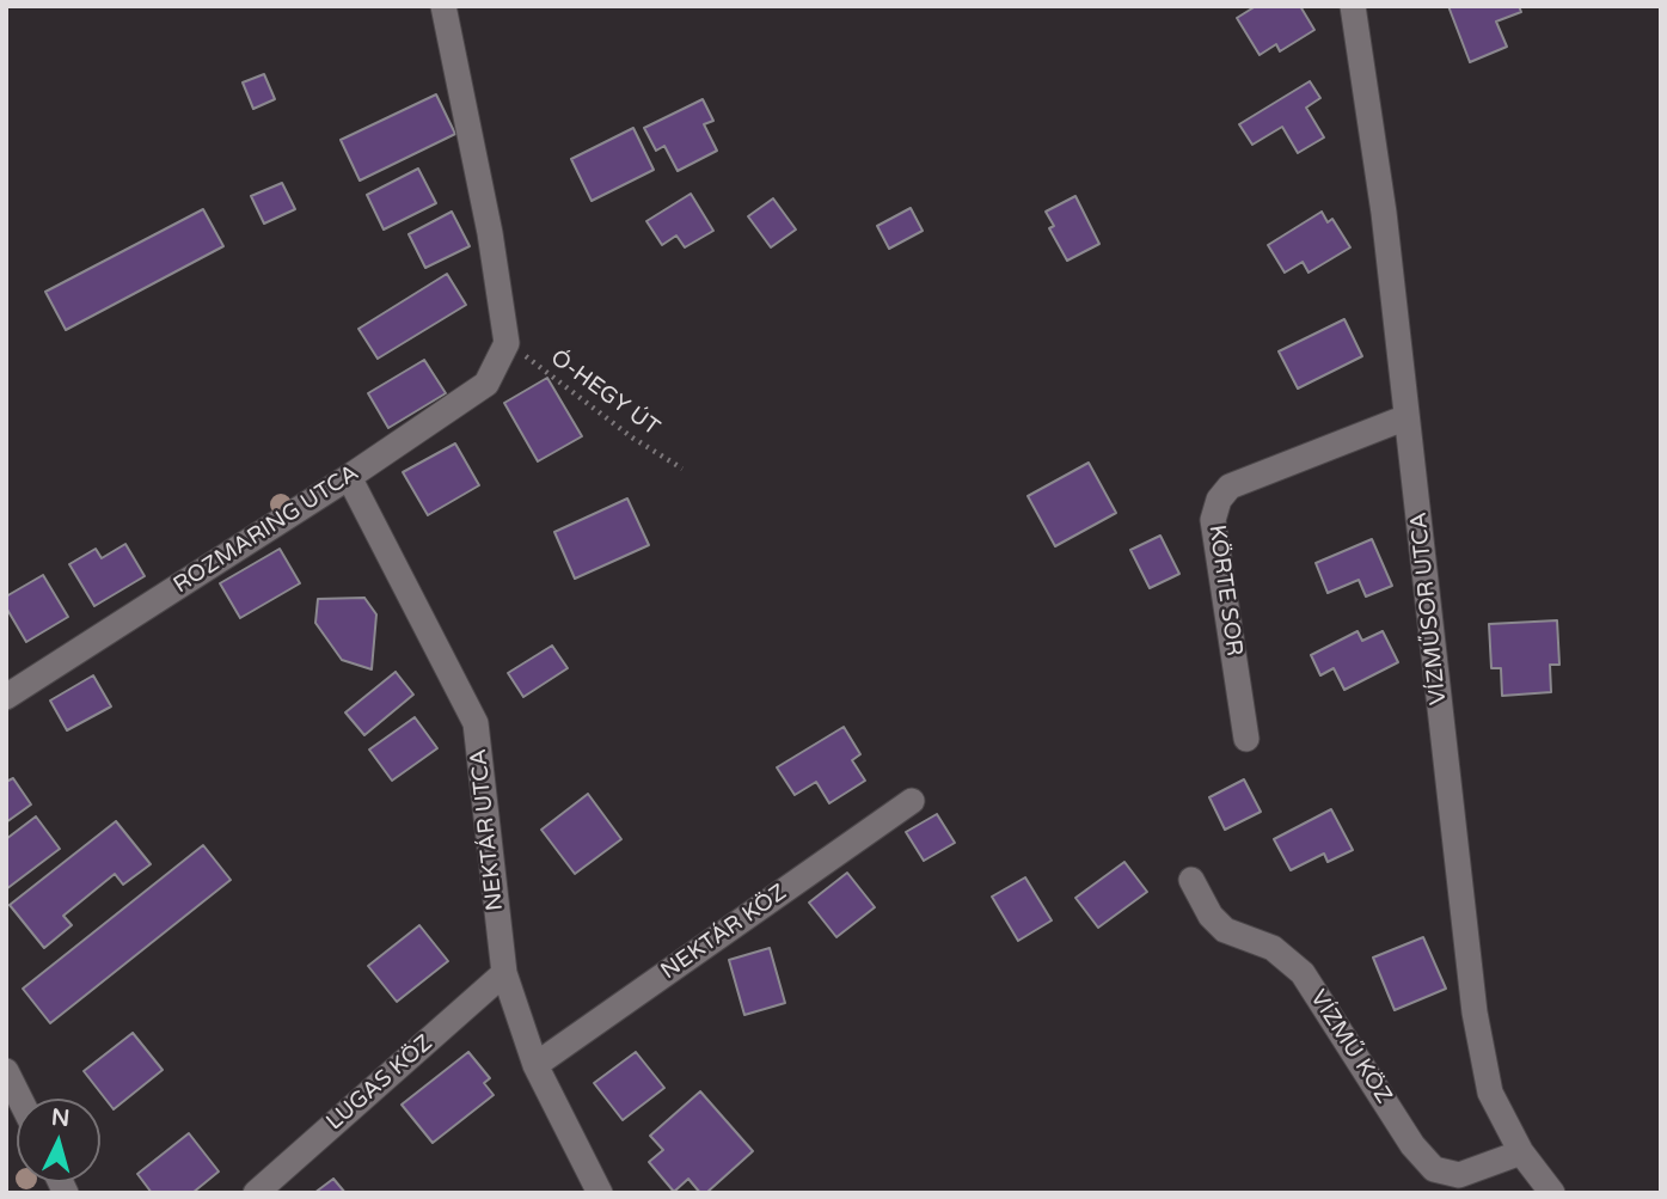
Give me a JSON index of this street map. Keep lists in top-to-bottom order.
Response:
{
  "streets": {
    "street": [
      "ROZMARING UTCA",
      "KÖRTE SOR",
      "VÍZMŰSOR UTCA",
      "NEKTÁR UTCA",
      "NEKTÁR KÖZ",
      "VÍZMŰ KÖZ",
      "LUGAS KÖZ"
    ],
    "path": ["Ó-HEGY ÚT"]
  },
  "crossings": [
    ["Ó-HEGY ÚT", "ROZMARING UTCA"],
    ["ROZMARING UTCA", "NEKTÁR UTCA"],
    ["KÖRTE SOR", "VÍZMŰSOR UTCA"],
    ["VÍZMŰSOR UTCA", "VÍZMŰ KÖZ"],
    ["NEKTÁR UTCA", "NEKTÁR KÖZ"],
    ["NEKTÁR UTCA", "LUGAS KÖZ"]
  ],
  "north": "top"
}
